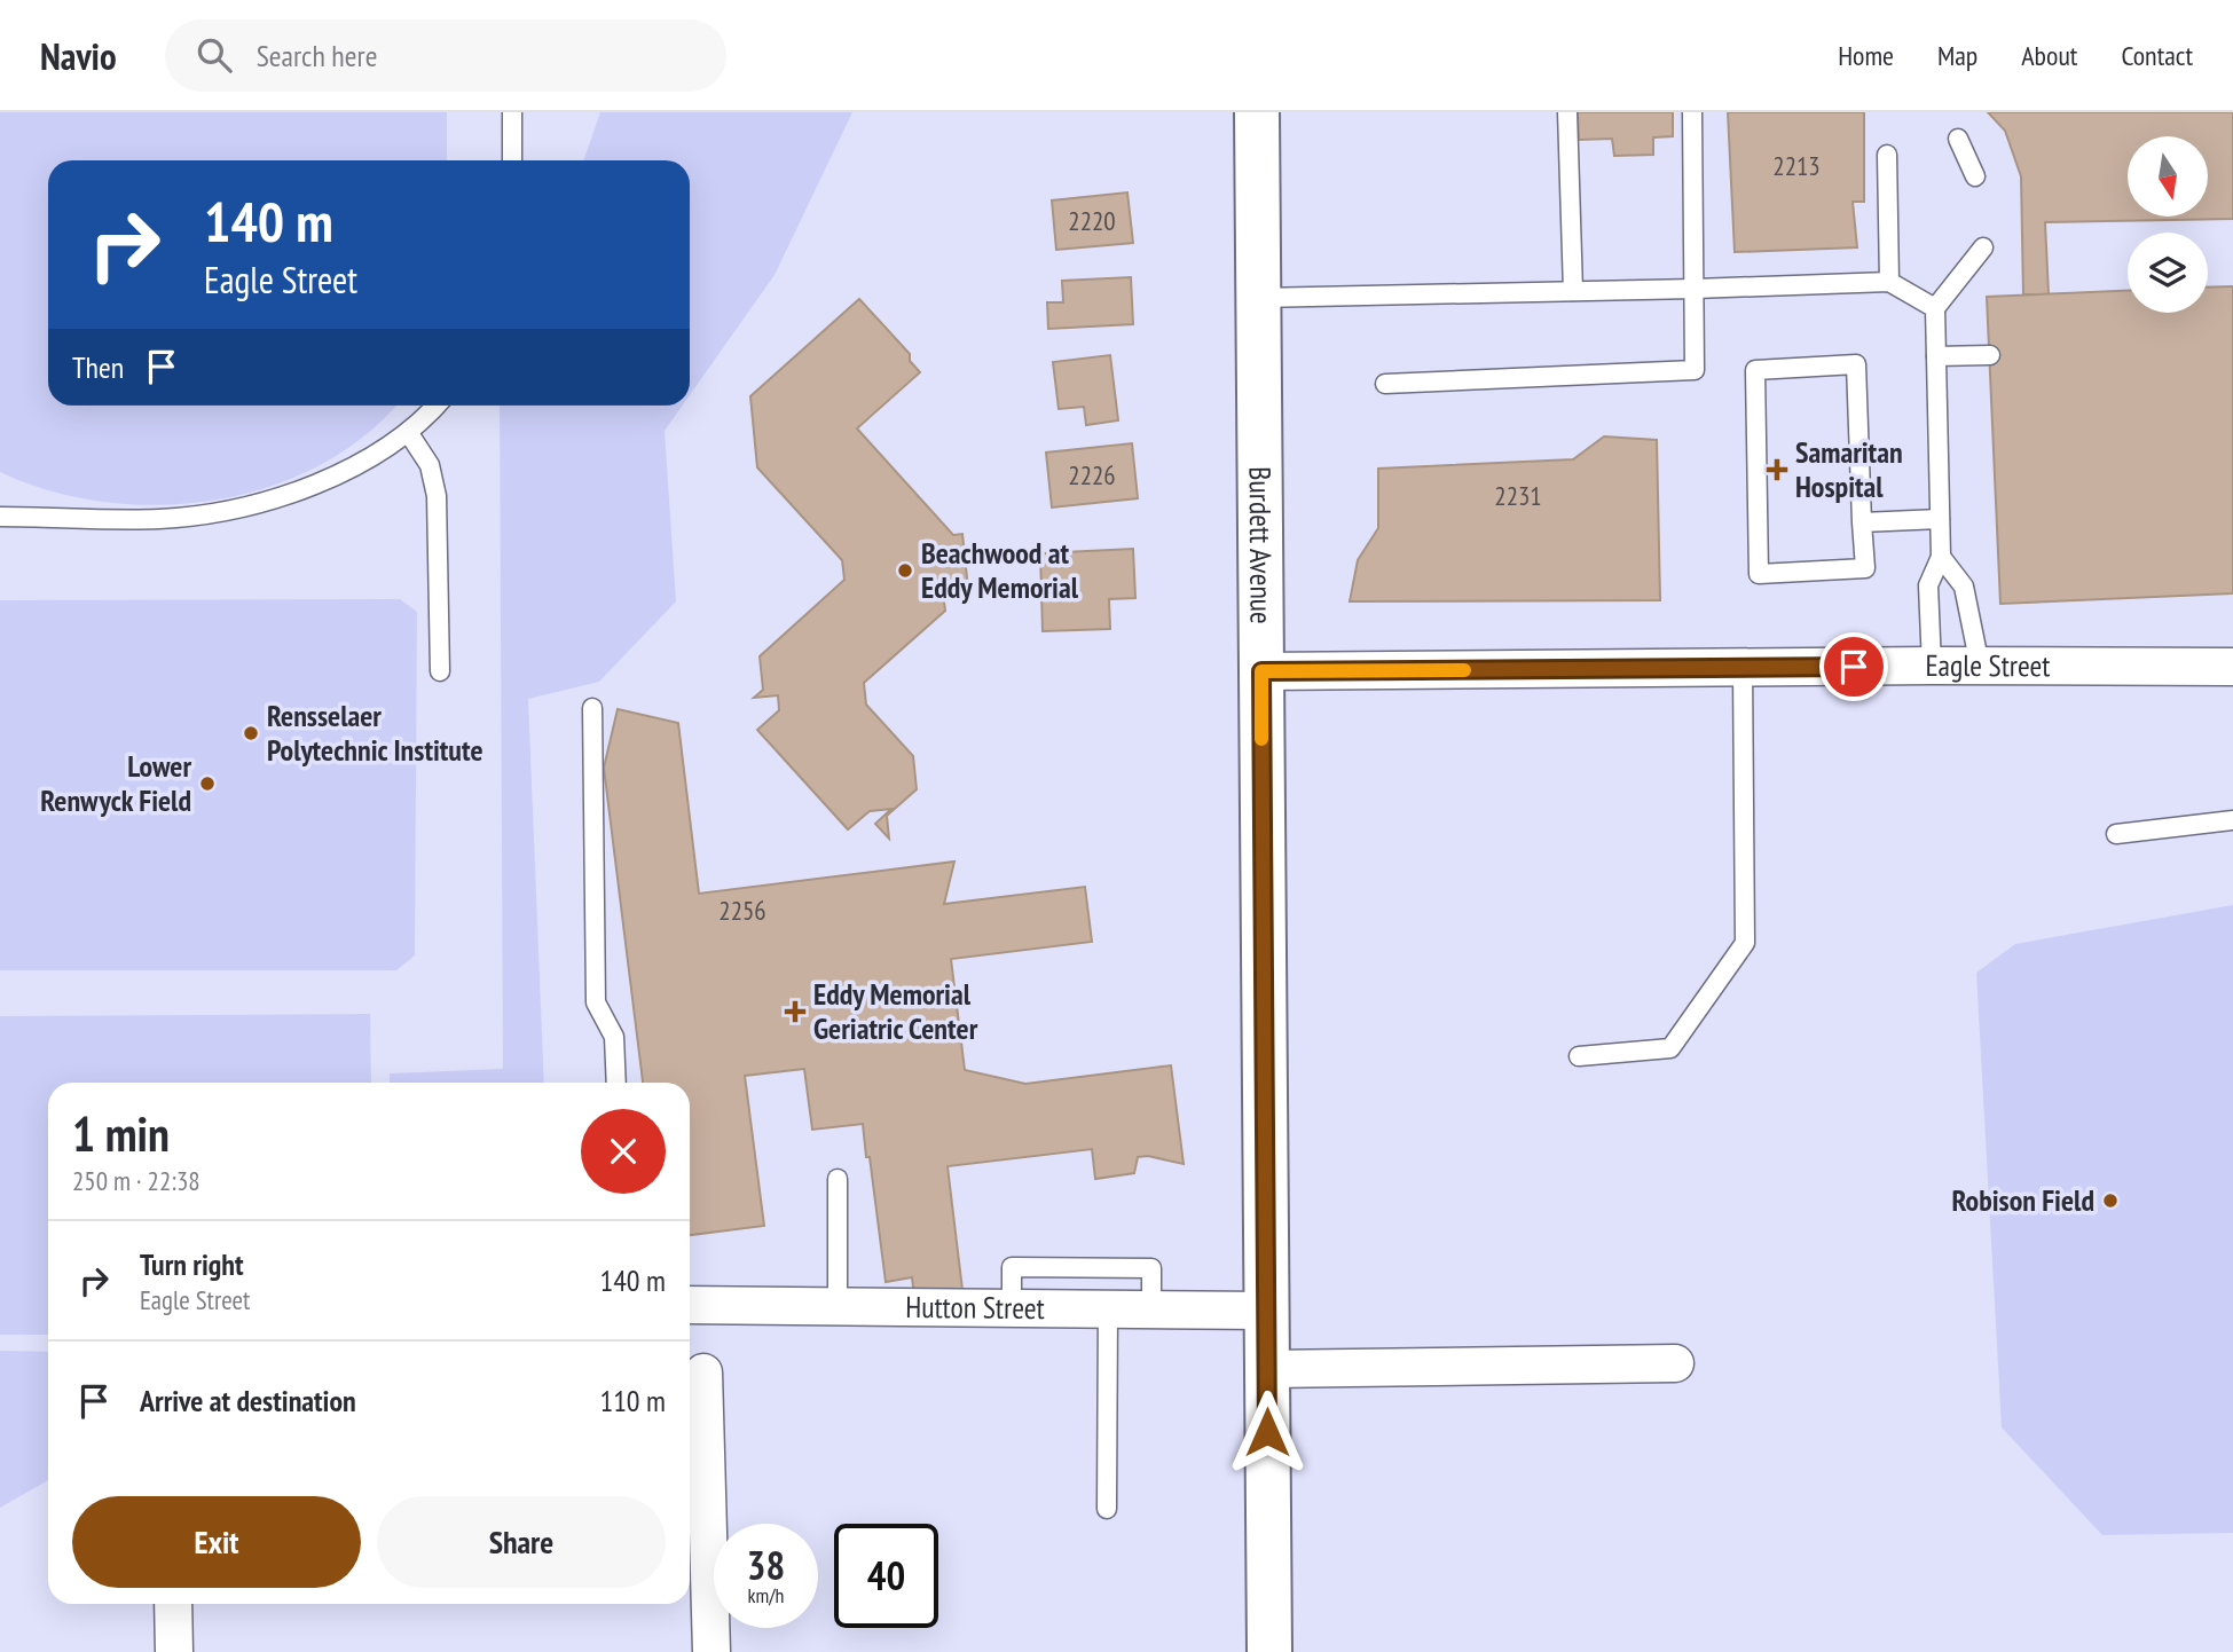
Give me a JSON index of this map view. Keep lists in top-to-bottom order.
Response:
{
  "streets": {
    "street": ["Burdett Avenue", "Eagle Street", "Hutton Street"]
  },
  "crossings": [
    ["Burdett Avenue", "Eagle Street"],
    ["Burdett Avenue", "Hutton Street"]
  ],
  "places": {
    "health": ["Samaritan Hospital", "Eddy Memorial Geriatric Center"],
    "other": [
      "Beachwood at Eddy Memorial",
      "Rensselaer Polytechnic Institute",
      "Lower Renwyck Field",
      "Robison Field"
    ]
  },
  "house_numbers": [
    "2213",
    "2220",
    "2226",
    "2231",
    "2256"
  ],
  "north": "bottom",
  "page": {
    "header": "Navio",
    "search": "Search here",
    "nav": [
      "Home",
      "Map",
      "About",
      "Contact"
    ],
    "turn": ["140 m", "Eagle Street"],
    "then": "Then",
    "heading": ["1 min", "250 m · 22:38"],
    "list": [
      {
        "name": "Turn right",
        "note": "Eagle Street",
        "value": "140 m"
      },
      {
        "name": "Arrive at destination",
        "value": "110 m"
      }
    ],
    "buttons": ["Exit", "Share"],
    "speed": "38 km/h",
    "limit": "40"
  }
}
